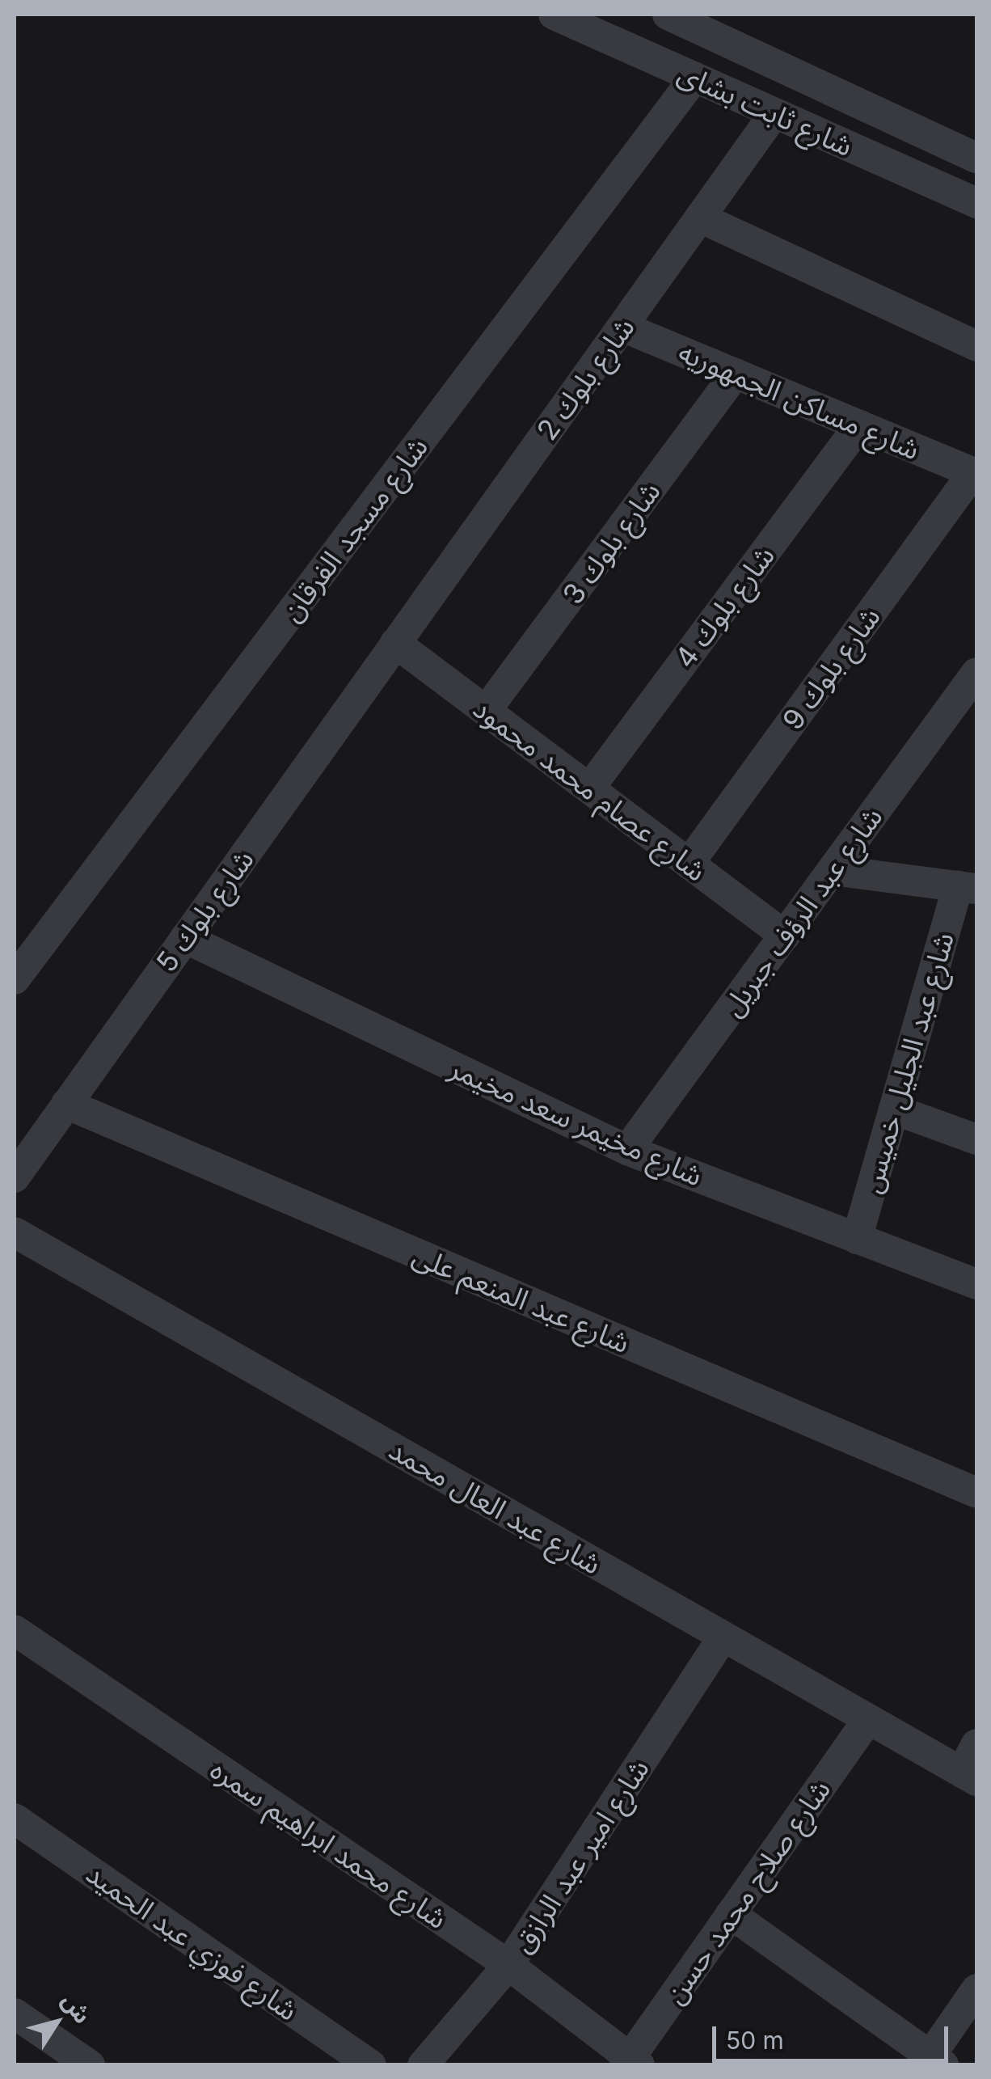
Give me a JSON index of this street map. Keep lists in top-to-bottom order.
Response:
{
  "streets": {
    "street": [
      "شارع ثابت بشاى",
      "شارع بلوك 2",
      "شارع مساكن الجمهوريه",
      "شارع مسجد الفرقان",
      "شارع بلوك 3",
      "شارع بلوك 4",
      "شارع بلوك 9",
      "شارع عصام محمد محمود",
      "شارع بلوك 5",
      "شارع عبد الرؤف جبريل",
      "شارع عبد الجليل خميس",
      "شارع مخيمر سعد مخيمر",
      "شارع عبد المنعم على",
      "شارع عبد العال محمد",
      "شارع محمد ابراهيم سمره",
      "شارع امير عبد الرازق",
      "شارع صلاح محمد حسن",
      "شارع فوزي عبد الحميد"
    ]
  },
  "crossings": [
    ["شارع ثابت بشاى", "شارع بلوك 2"],
    ["شارع ثابت بشاى", "شارع مسجد الفرقان"],
    ["شارع بلوك 2", "شارع مساكن الجمهوريه"],
    ["شارع بلوك 2", "شارع عصام محمد محمود"],
    ["شارع بلوك 2", "شارع بلوك 5"],
    ["شارع مساكن الجمهوريه", "شارع بلوك 3"],
    ["شارع مساكن الجمهوريه", "شارع بلوك 4"],
    ["شارع مساكن الجمهوريه", "شارع بلوك 9"],
    ["شارع بلوك 3", "شارع عصام محمد محمود"],
    ["شارع بلوك 4", "شارع عصام محمد محمود"],
    ["شارع بلوك 9", "شارع عصام محمد محمود"],
    ["شارع عصام محمد محمود", "شارع بلوك 5"],
    ["شارع عصام محمد محمود", "شارع عبد الرؤف جبريل"],
    ["شارع بلوك 5", "شارع مخيمر سعد مخيمر"],
    ["شارع بلوك 5", "شارع عبد المنعم على"],
    ["شارع عبد الرؤف جبريل", "شارع مخيمر سعد مخيمر"],
    ["شارع عبد الجليل خميس", "شارع مخيمر سعد مخيمر"],
    ["شارع عبد العال محمد", "شارع امير عبد الرازق"],
    ["شارع عبد العال محمد", "شارع صلاح محمد حسن"],
    ["شارع محمد ابراهيم سمره", "شارع امير عبد الرازق"],
    ["شارع محمد ابراهيم سمره", "شارع صلاح محمد حسن"]
  ],
  "scale_bar": "50 m",
  "north": "top right"
}
